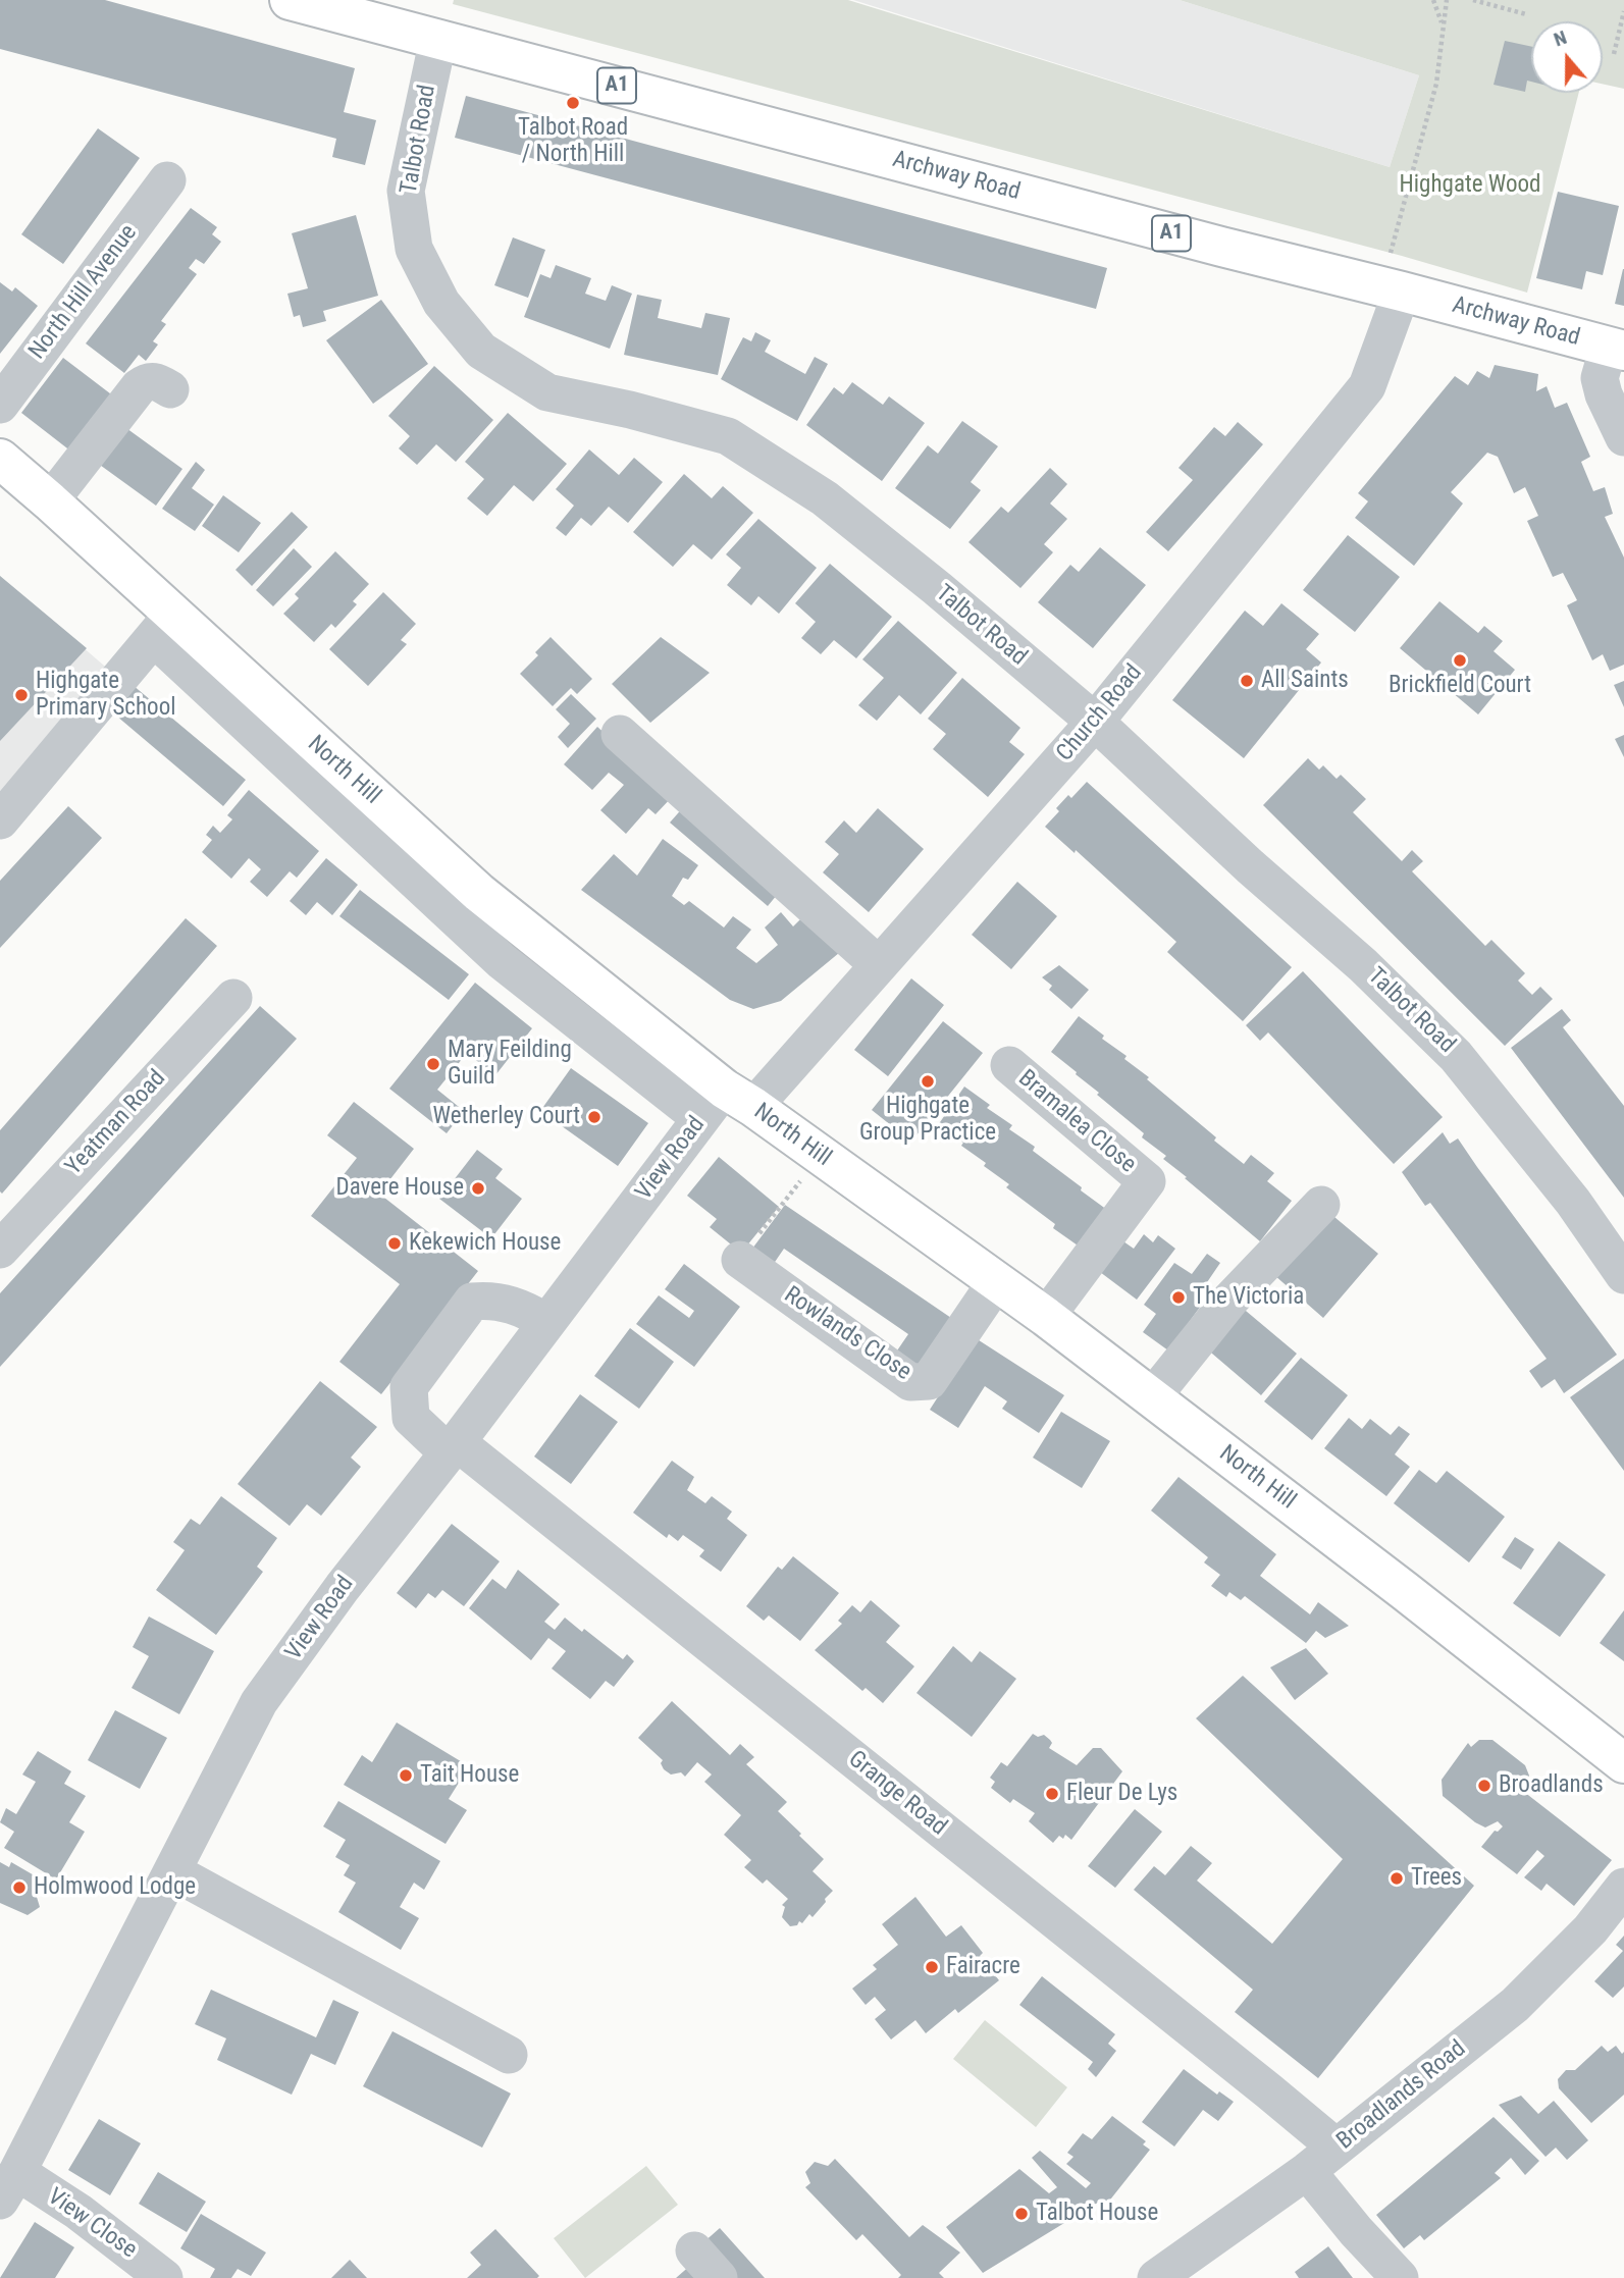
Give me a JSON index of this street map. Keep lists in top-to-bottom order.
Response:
{
  "streets": {
    "main road": ["A1", "Archway Road", "North Hill"],
    "street": [
      "Talbot Road",
      "North Hill Avenue",
      "Church Road",
      "Bramalea Close",
      "Yeatman Road",
      "View Road",
      "Rowlands Close",
      "Grange Road",
      "Broadlands Road",
      "View Close"
    ]
  },
  "crossings": [
    ["Talbot Road", "Archway Road"],
    ["Talbot Road", "Church Road"],
    ["Archway Road", "Church Road"],
    ["Church Road", "North Hill"],
    ["Church Road", "View Road"],
    ["North Hill", "Bramalea Close"],
    ["North Hill", "View Road"],
    ["North Hill", "Rowlands Close"],
    ["View Road", "Grange Road"],
    ["View Road", "View Close"],
    ["Grange Road", "Broadlands Road"]
  ],
  "parks": ["Highgate Wood"],
  "places": [
    "Talbot Road / North Hill",
    "Brickfield Court",
    "All Saints",
    "Highgate Primary School",
    "Mary Feilding Guild",
    "Highgate Group Practice",
    "Wetherley Court",
    "Davere House",
    "Kekewich House",
    "The Victoria",
    "Tait House",
    "Broadlands",
    "Fleur De Lys",
    "Trees",
    "Holmwood Lodge",
    "Fairacre",
    "Talbot House"
  ],
  "north": "top"
}
